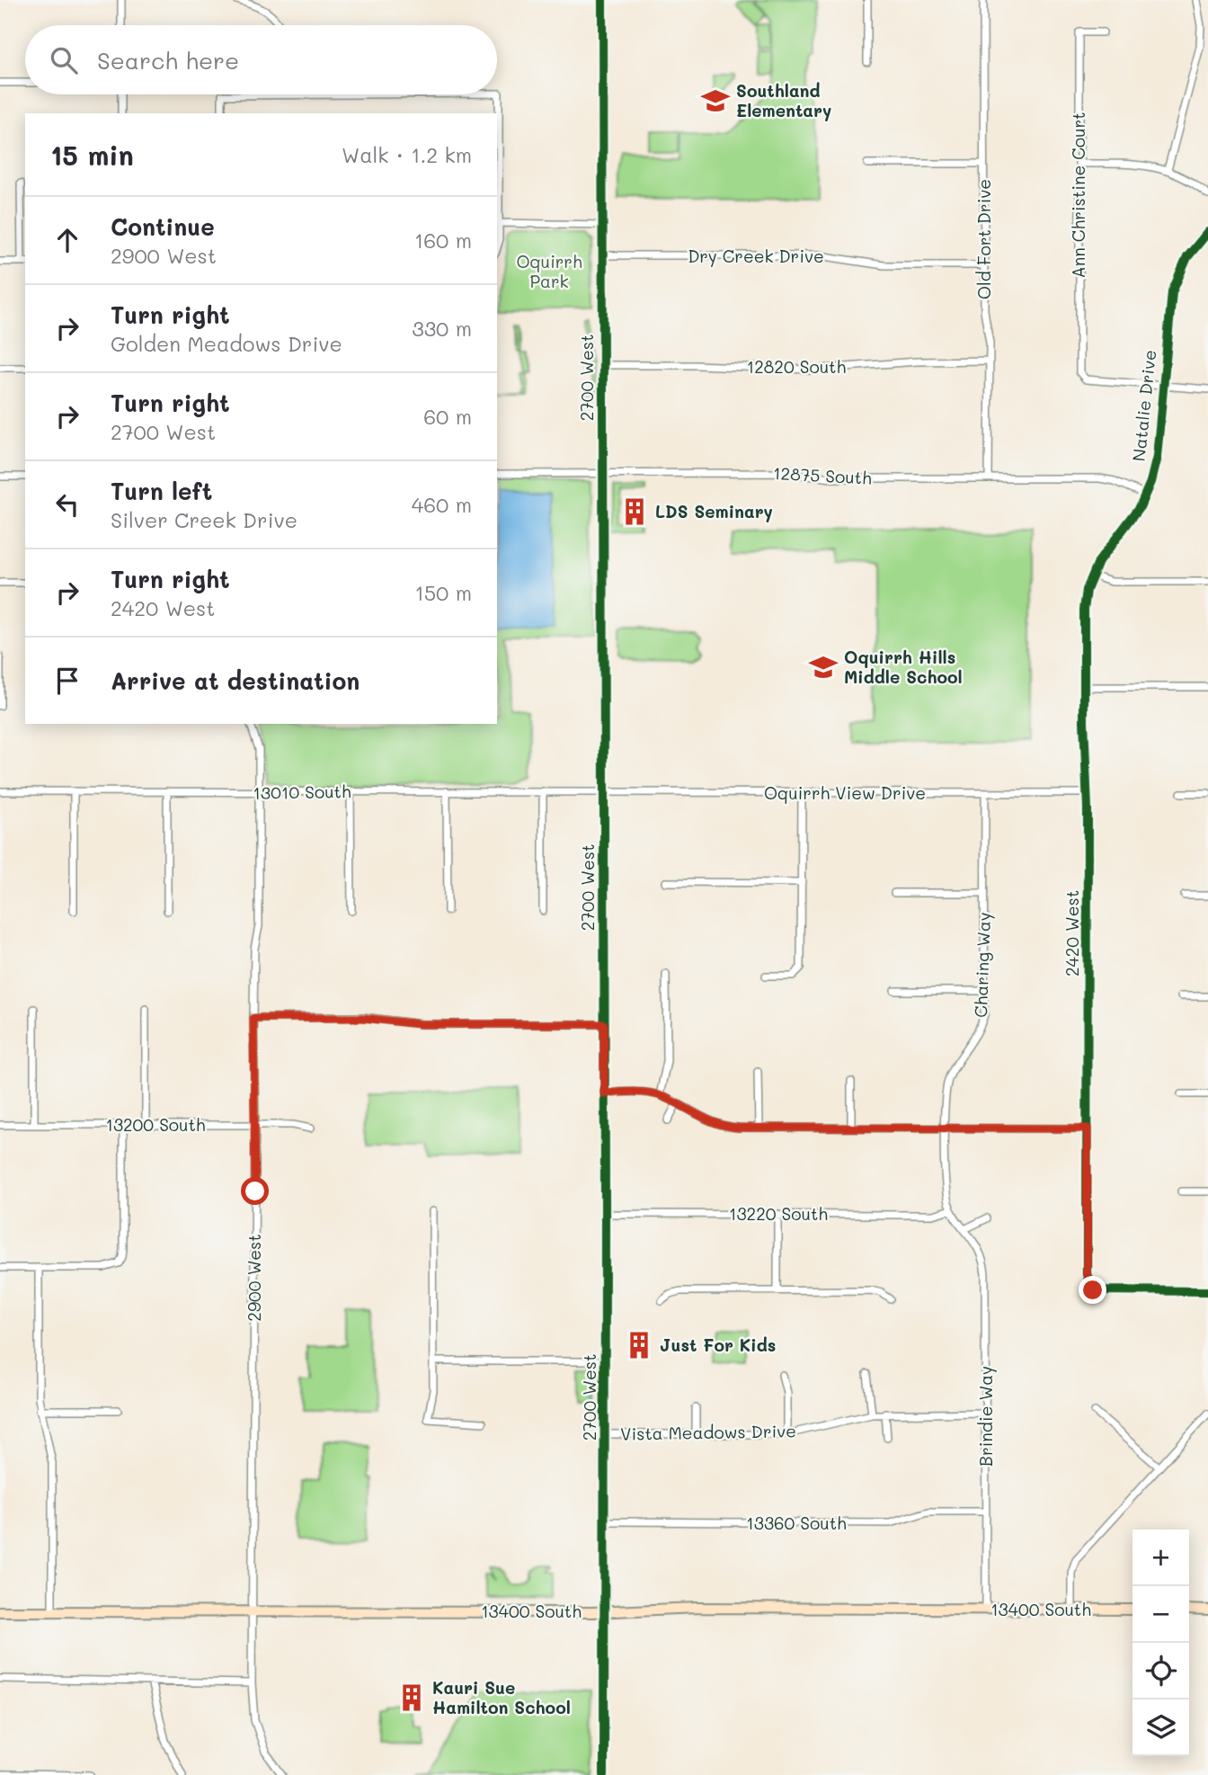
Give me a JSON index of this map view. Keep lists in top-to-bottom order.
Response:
{
  "streets": {
    "main road": ["2700 West", "13400 South"],
    "street": [
      "Ann Christine Court",
      "Old Fort Drive",
      "Dry Creek Drive",
      "12820 South",
      "Natalie Drive",
      "12875 South",
      "13010 South",
      "Oquirrh View Drive",
      "2420 West",
      "Charing Way",
      "13200 South",
      "13220 South",
      "2900 West",
      "Brindie Way",
      "Vista Meadows Drive",
      "13360 South"
    ]
  },
  "crossings": [
    ["Ann Christine Court", "Natalie Drive"],
    ["Old Fort Drive", "Dry Creek Drive"],
    ["Old Fort Drive", "12820 South"],
    ["Old Fort Drive", "12875 South"],
    ["Dry Creek Drive", "2700 West"],
    ["12820 South", "2700 West"],
    ["2700 West", "12875 South"],
    ["2700 West", "13010 South"],
    ["2700 West", "Oquirrh View Drive"],
    ["2700 West", "13220 South"],
    ["2700 West", "Vista Meadows Drive"],
    ["2700 West", "13360 South"],
    ["2700 West", "13400 South"],
    ["Natalie Drive", "12875 South"],
    ["Natalie Drive", "2420 West"],
    ["13010 South", "Oquirrh View Drive"],
    ["13010 South", "2900 West"],
    ["Oquirrh View Drive", "2420 West"],
    ["Oquirrh View Drive", "Charing Way"],
    ["Charing Way", "Brindie Way"],
    ["13200 South", "2900 West"],
    ["13220 South", "Brindie Way"],
    ["2900 West", "13400 South"],
    ["Brindie Way", "Vista Meadows Drive"],
    ["Brindie Way", "13360 South"],
    ["Brindie Way", "13400 South"]
  ],
  "parks": ["Oquirrh Park"],
  "places": {
    "school or university": ["Southland Elementary", "Oquirrh Hills Middle School"],
    "building": ["LDS Seminary", "Just For Kids", "Kauri Sue Hamilton School"]
  },
  "page": {
    "search": "Search here",
    "heading": ["15 min", "Walk · 1.2 km"],
    "list": [
      ["Continue", "2900 West", "160 m"],
      ["Turn right", "Golden Meadows Drive", "330 m"],
      ["Turn right", "2700 West", "60 m"],
      ["Turn left", "Silver Creek Drive", "460 m"],
      ["Turn right", "2420 West", "150 m"],
      "Arrive at destination"
    ],
    "map_buttons": ["+", "−"]
  }
}
